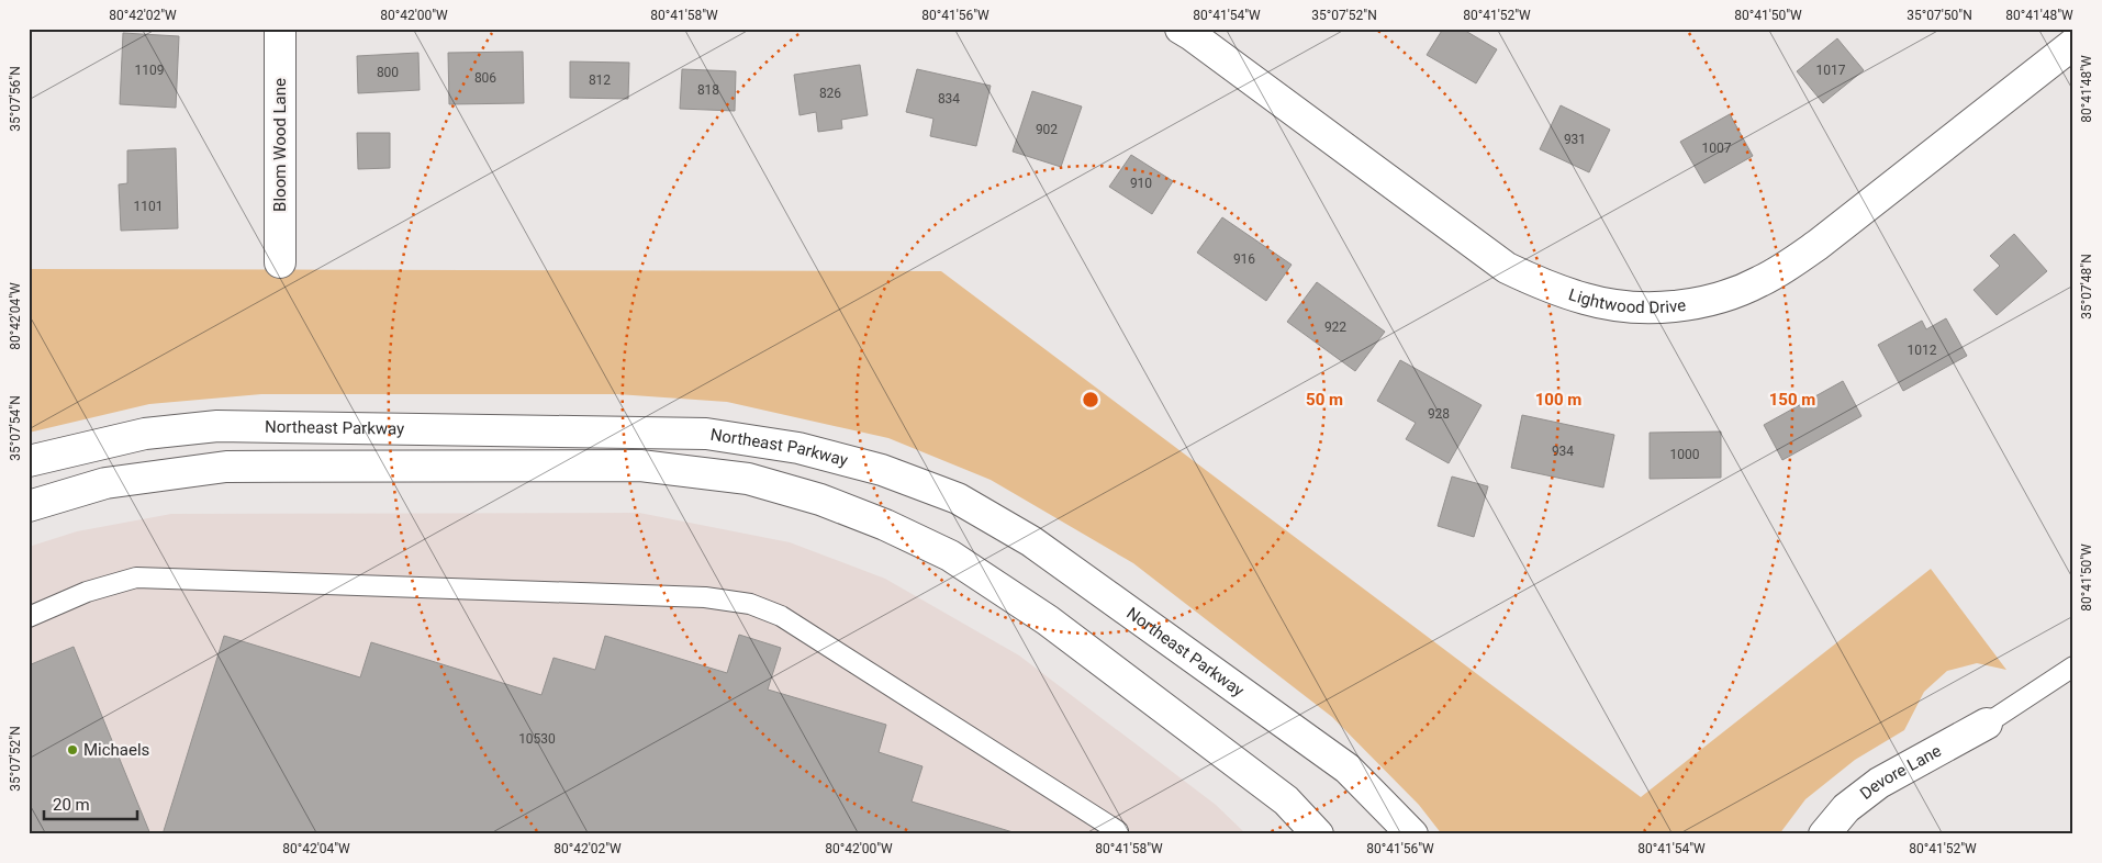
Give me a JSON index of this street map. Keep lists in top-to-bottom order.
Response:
{
  "streets": {
    "street": [
      "Bloom Wood Lane",
      "Lightwood Drive",
      "Northeast Parkway",
      "Devore Lane"
    ]
  },
  "places": ["Michaels"],
  "house_numbers": [
    "1109",
    "1017",
    "800",
    "806",
    "812",
    "818",
    "826",
    "834",
    "902",
    "931",
    "1007",
    "910",
    "1101",
    "916",
    "922",
    "1012",
    "928",
    "934",
    "1000",
    "10530"
  ],
  "scale_bar": "20 m",
  "coordinates": [
    "80°42'02\"W",
    "80°42'00\"W",
    "80°41'58\"W",
    "80°41'56\"W",
    "80°41'54\"W",
    "35°07'52\"N",
    "80°41'52\"W",
    "80°41'50\"W",
    "35°07'50\"N",
    "80°41'48\"W",
    "35°07'56\"N",
    "35°07'48\"N",
    "80°42'04\"W",
    "35°07'54\"N"
  ],
  "rings": ["50 m", "100 m", "150 m"]
}
